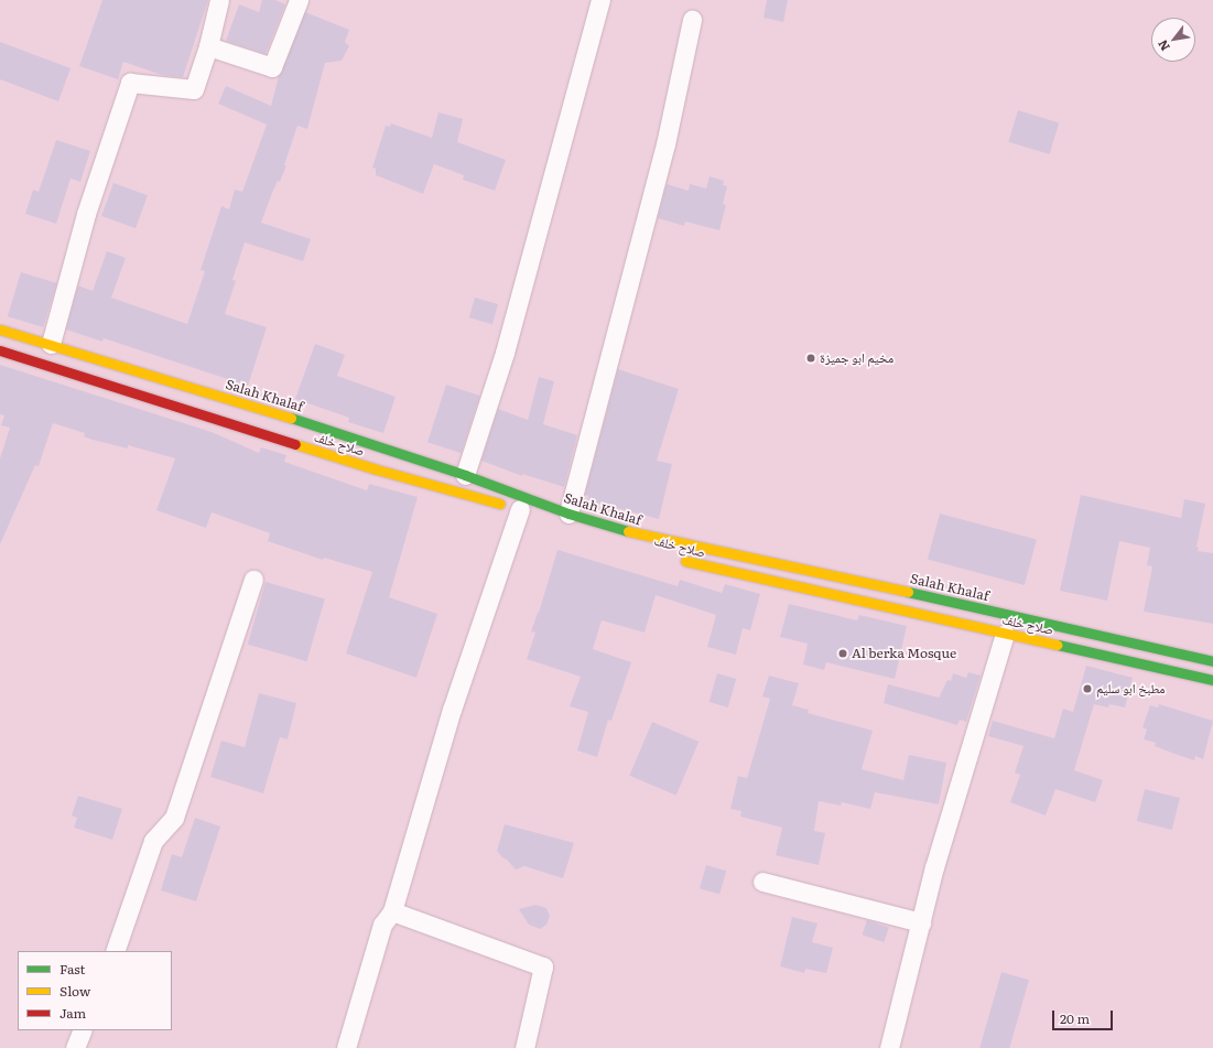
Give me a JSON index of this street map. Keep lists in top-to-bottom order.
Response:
{
  "streets": {
    "main road": ["Salah Khalaf", "صلاح خلف"]
  },
  "places": ["مخيم ابو جميزة", "Al berka Mosque", "مطبخ ابو سليم"],
  "legend": ["Fast", "Slow", "Jam"],
  "scale_bar": "20 m",
  "north": "bottom left"
}
